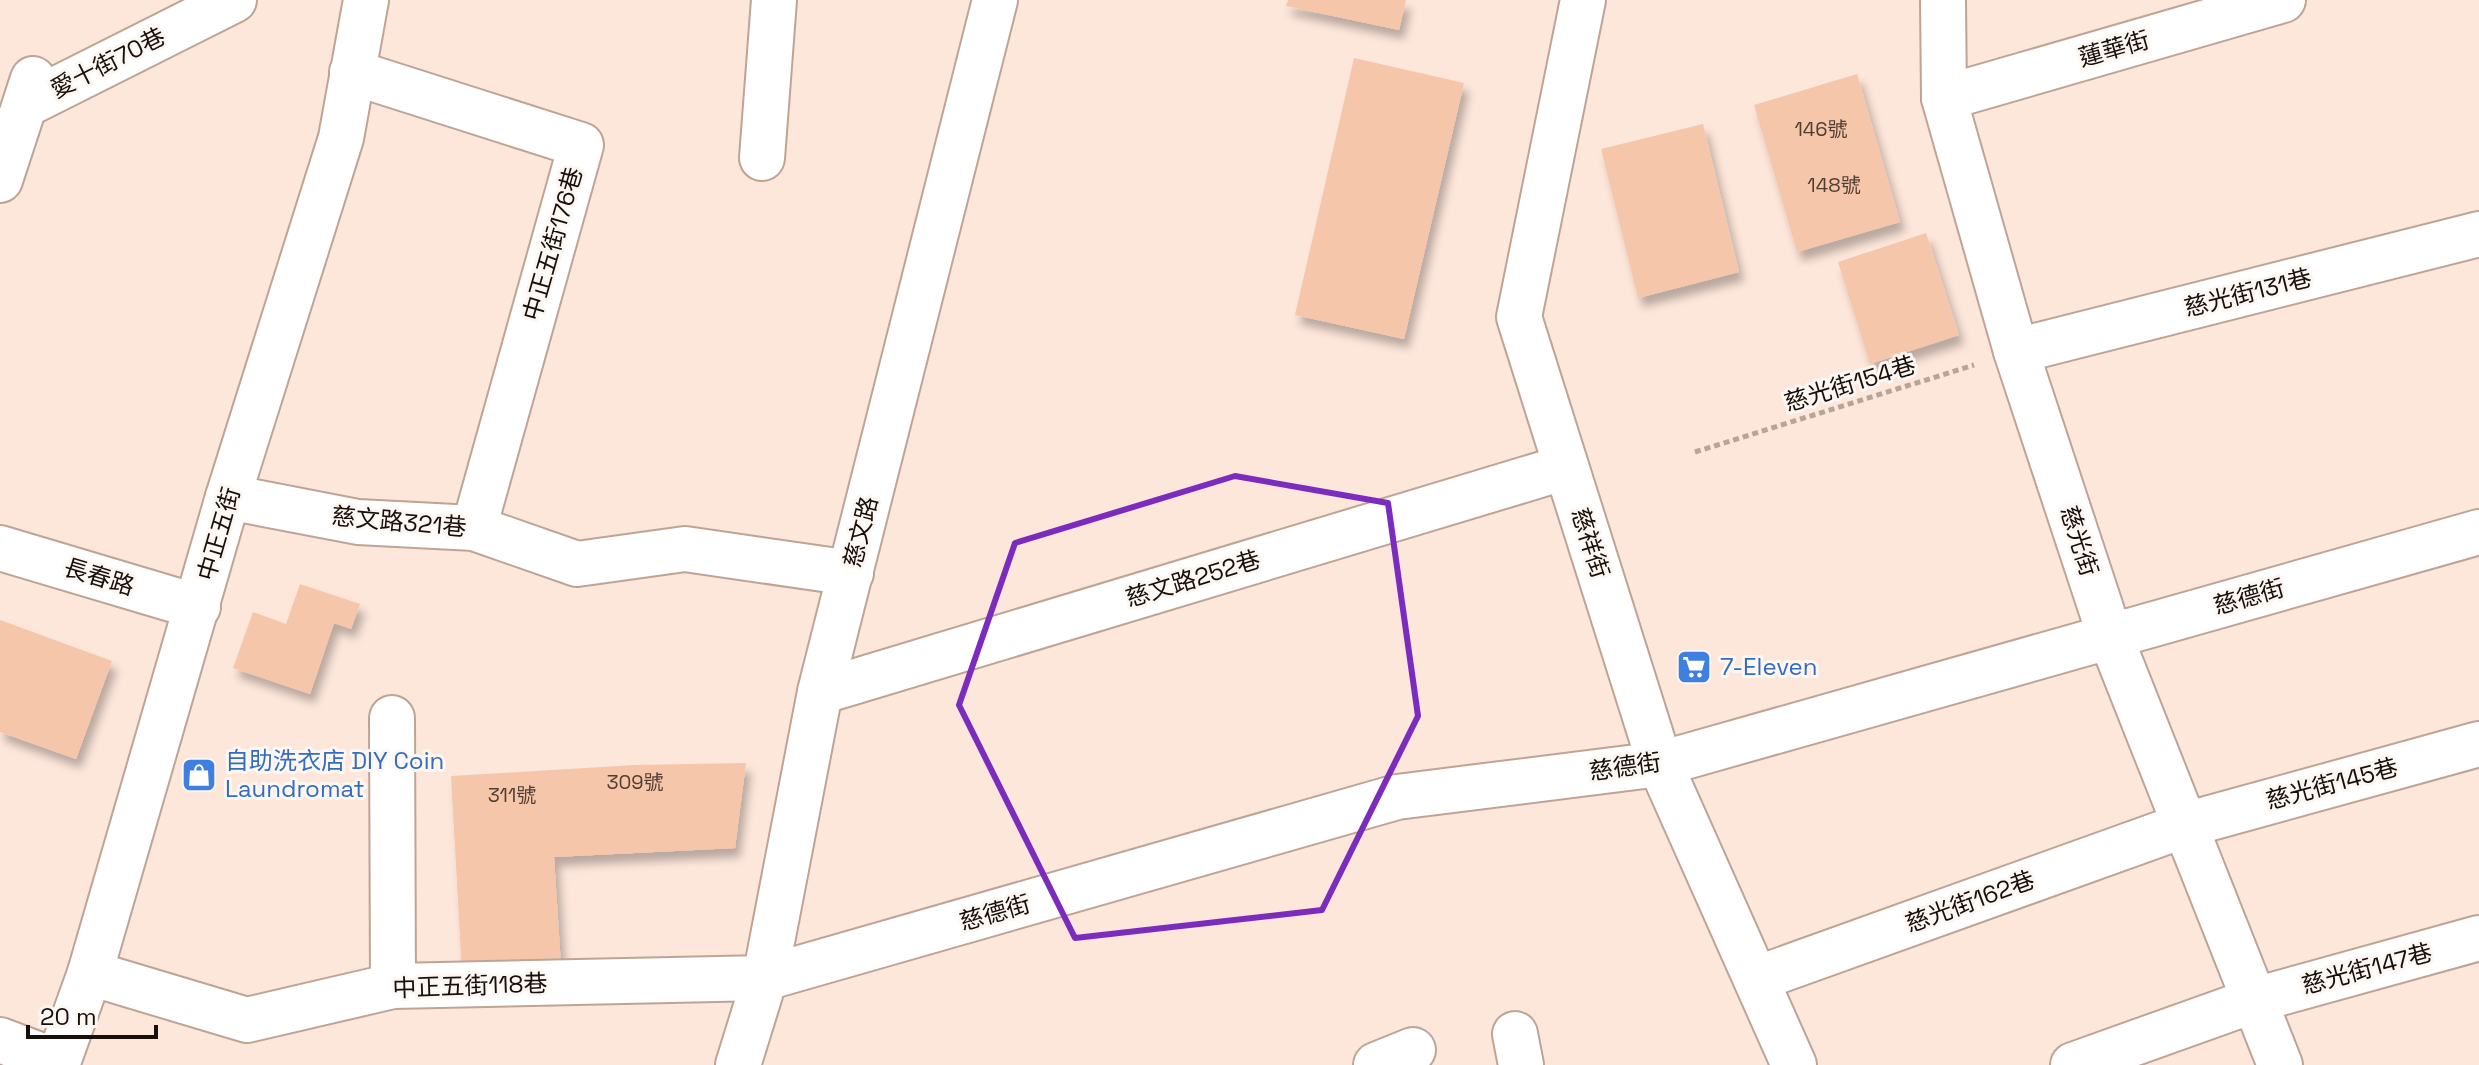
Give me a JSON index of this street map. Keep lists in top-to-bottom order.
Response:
{
  "streets": {
    "street": [
      "蓮華街",
      "愛十街70巷",
      "中正五街176巷",
      "慈光街131巷",
      "慈文路321巷",
      "慈文路",
      "中正五街",
      "慈光街",
      "慈祥街",
      "長春路",
      "慈文路252巷",
      "慈德街",
      "慈光街145巷",
      "慈光街162巷",
      "慈光街147巷",
      "中正五街118巷"
    ],
    "path": ["慈光街154巷"]
  },
  "crossings": [
    ["蓮華街", "慈光街"],
    ["中正五街176巷", "慈文路321巷"],
    ["中正五街176巷", "中正五街"],
    ["慈光街131巷", "慈光街154巷"],
    ["慈光街131巷", "慈光街"],
    ["慈光街154巷", "慈光街"],
    ["慈文路321巷", "慈文路"],
    ["慈文路321巷", "中正五街"],
    ["慈文路", "慈文路252巷"],
    ["慈文路", "慈德街"],
    ["慈文路", "中正五街118巷"],
    ["中正五街", "長春路"],
    ["中正五街", "中正五街118巷"],
    ["慈光街", "慈德街"],
    ["慈光街", "慈光街145巷"],
    ["慈光街", "慈光街162巷"],
    ["慈光街", "慈光街147巷"],
    ["慈祥街", "慈文路252巷"],
    ["慈祥街", "慈德街"],
    ["慈祥街", "慈光街162巷"],
    ["慈德街", "中正五街118巷"],
    ["慈光街145巷", "慈光街162巷"]
  ],
  "places": {
    "supermarket": ["7-Eleven"],
    "shop": ["自助洗衣店 DIY Coin Laundromat"]
  },
  "house_numbers": [
    "146號",
    "148號",
    "309號",
    "311號"
  ],
  "scale_bar": "20 m"
}
